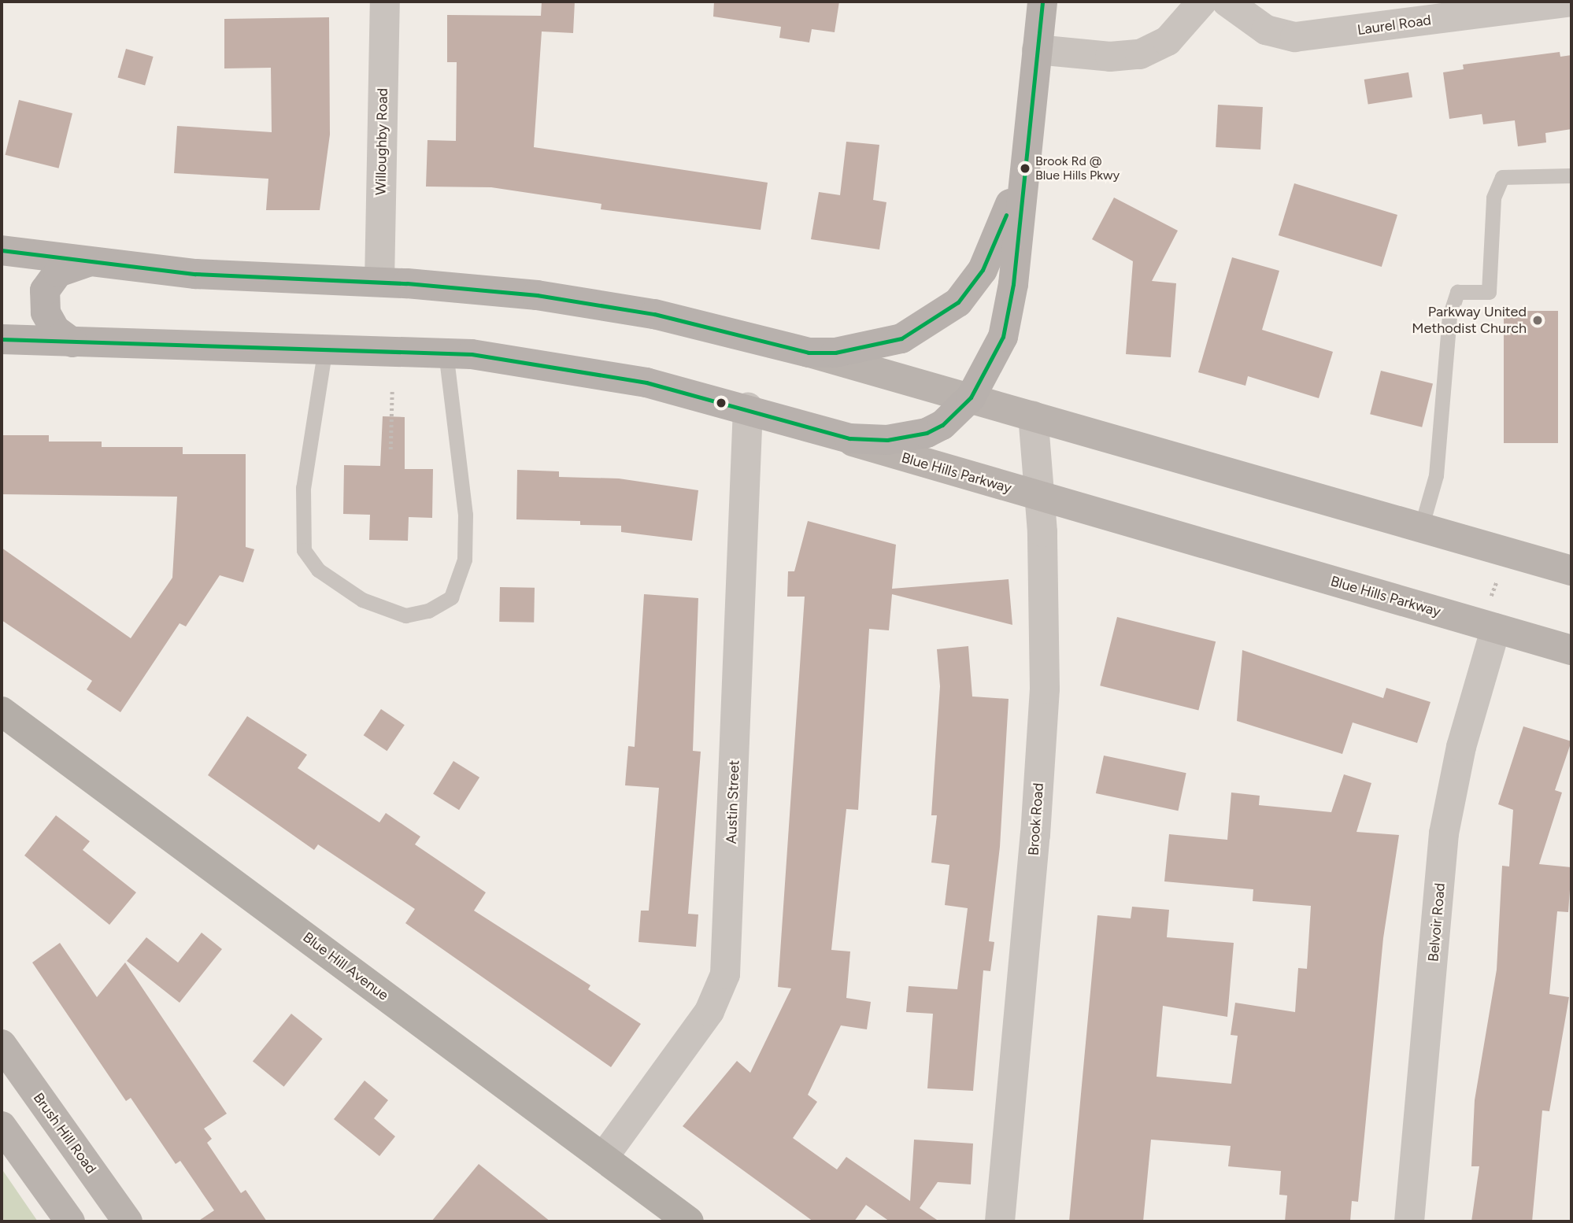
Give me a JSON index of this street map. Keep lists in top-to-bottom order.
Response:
{
  "streets": {
    "highway": ["Blue Hill Avenue"],
    "main road": ["Blue Hills Parkway", "Brush Hill Road"],
    "street": [
      "Laurel Road",
      "Willoughby Road",
      "Austin Street",
      "Brook Road",
      "Belvoir Road"
    ]
  },
  "crossings": [
    ["Blue Hills Parkway", "Austin Street"],
    ["Blue Hills Parkway", "Brook Road"],
    ["Blue Hills Parkway", "Belvoir Road"],
    ["Austin Street", "Blue Hill Avenue"]
  ],
  "places": ["Brook Rd @ Blue Hills Pkwy", "Parkway United Methodist Church"]
}
